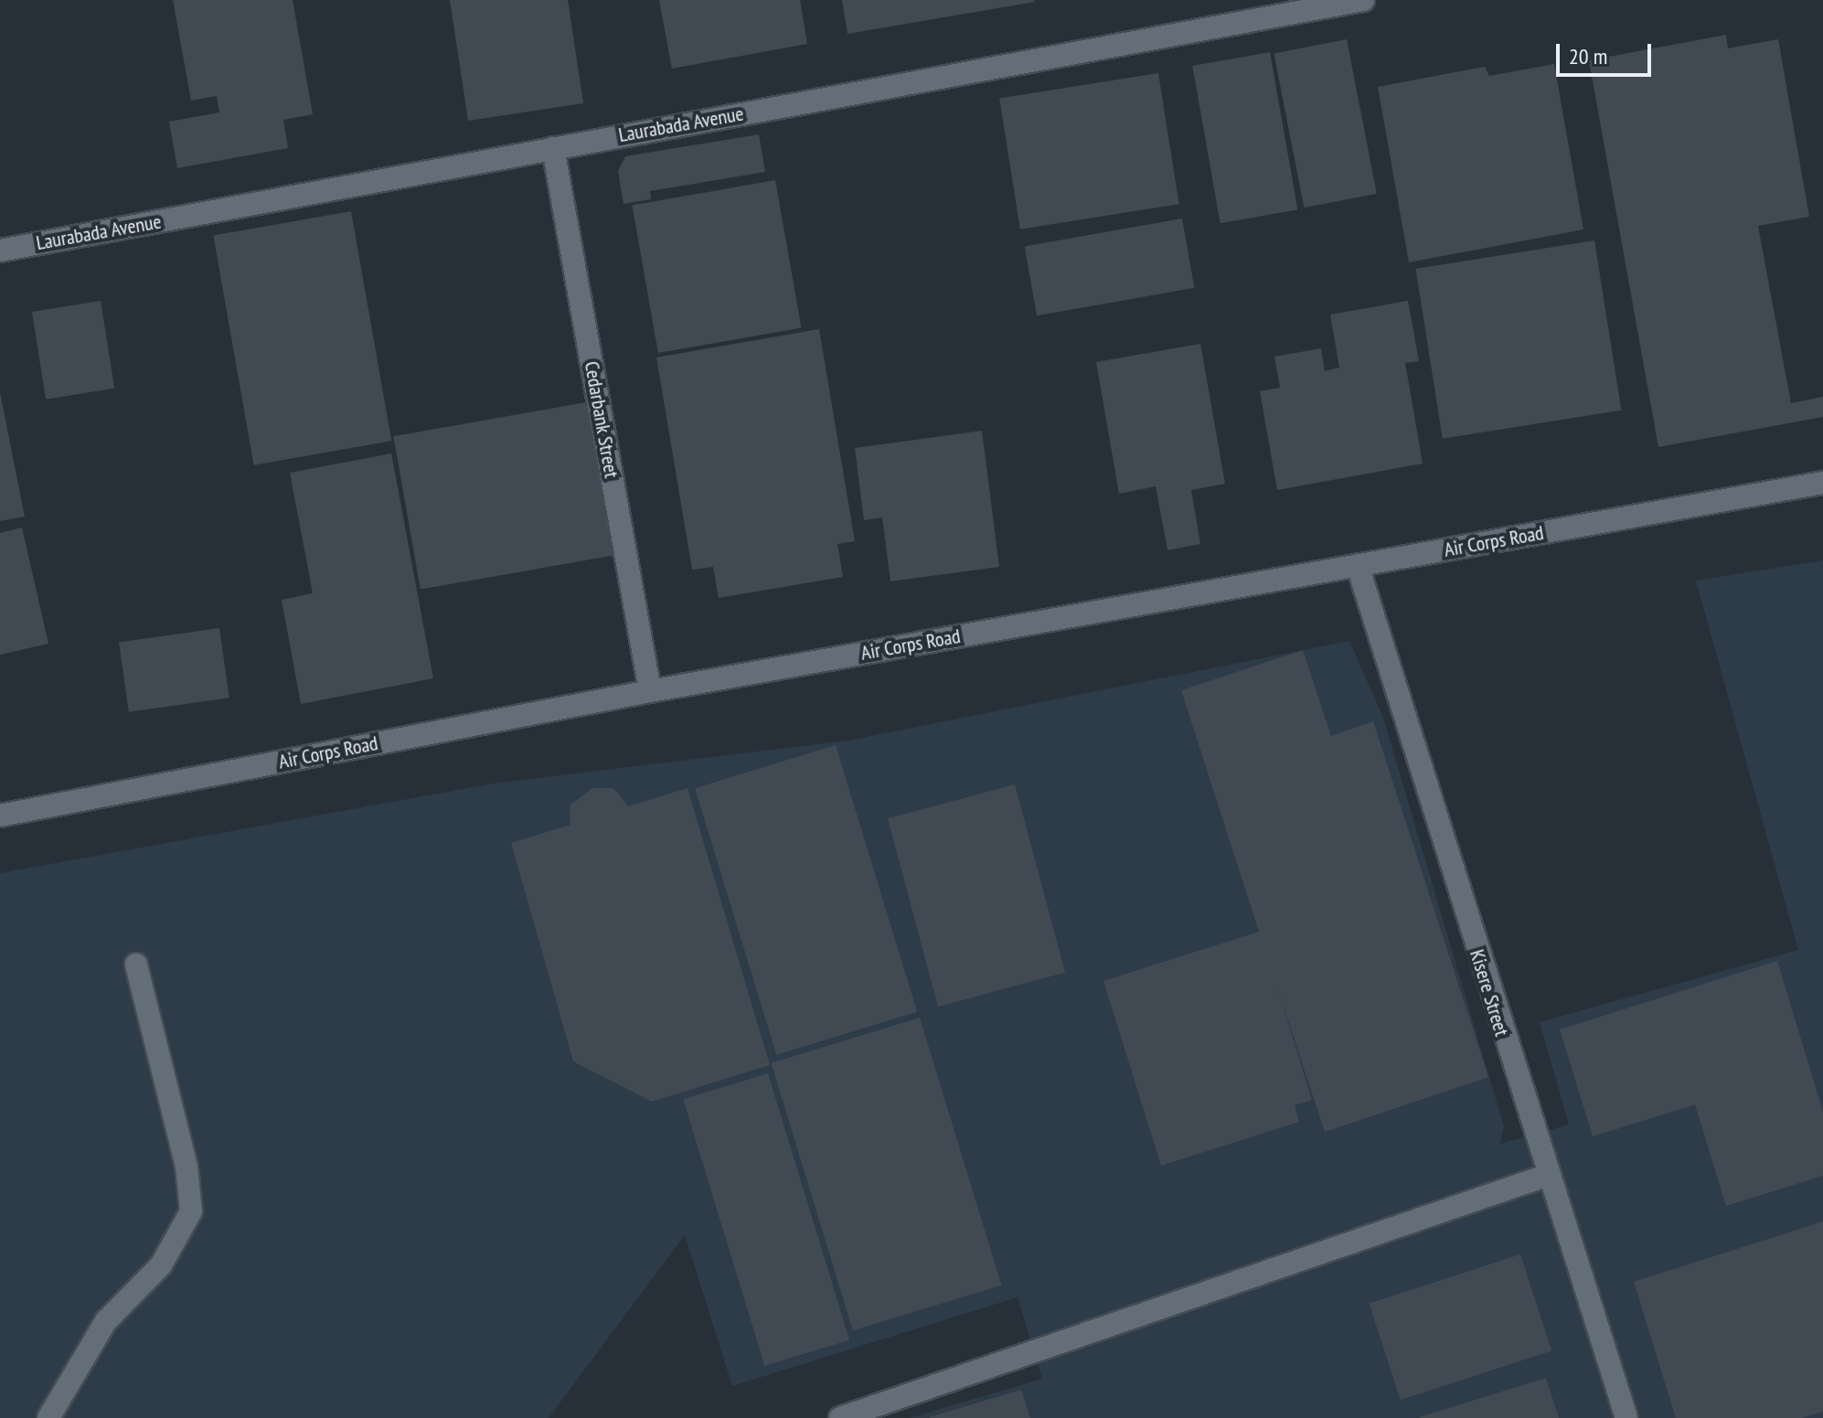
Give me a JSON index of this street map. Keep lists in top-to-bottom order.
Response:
{
  "streets": {
    "street": [
      "Laurabada Avenue",
      "Cedarbank Street",
      "Air Corps Road",
      "Kisere Street"
    ]
  },
  "crossings": [
    ["Laurabada Avenue", "Cedarbank Street"],
    ["Cedarbank Street", "Air Corps Road"],
    ["Air Corps Road", "Kisere Street"]
  ],
  "scale_bar": "20 m"
}
